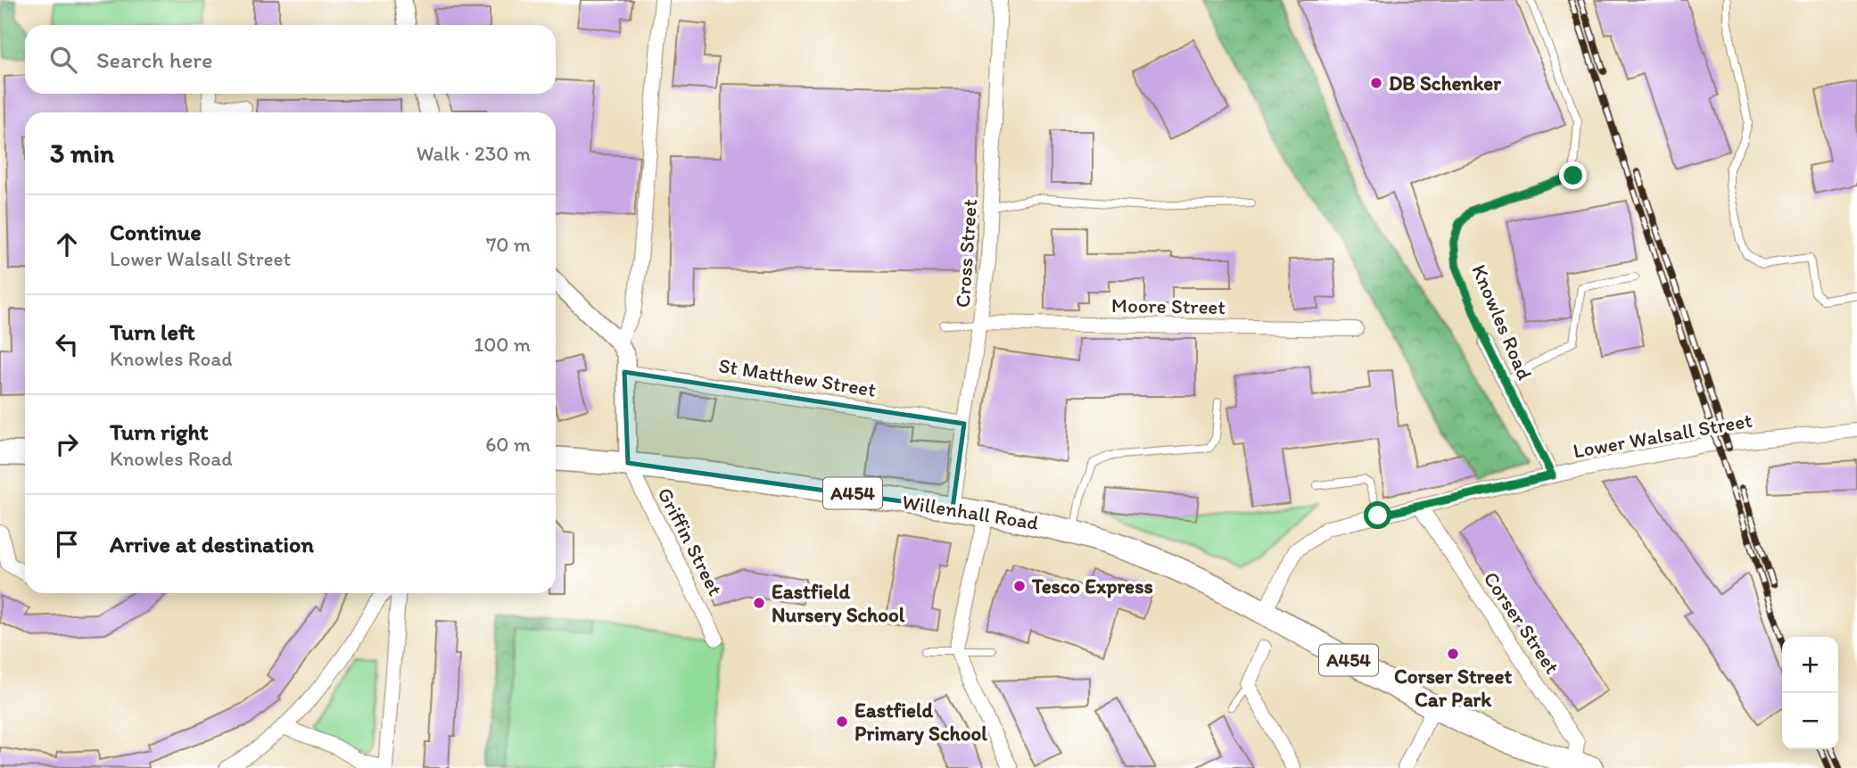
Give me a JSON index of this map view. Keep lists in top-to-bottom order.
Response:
{
  "streets": {
    "highway": ["A454", "Willenhall Road"],
    "street": [
      "Cross Street",
      "Moore Street",
      "Knowles Road",
      "St Matthew Street",
      "Lower Walsall Street",
      "Griffin Street",
      "Corser Street"
    ]
  },
  "crossings": [
    ["Cross Street", "Moore Street"],
    ["Cross Street", "St Matthew Street"],
    ["Cross Street", "Willenhall Road"],
    ["Knowles Road", "Lower Walsall Street"],
    ["Lower Walsall Street", "A454"],
    ["Lower Walsall Street", "Willenhall Road"],
    ["Lower Walsall Street", "Corser Street"],
    ["A454", "Willenhall Road"],
    ["A454", "Corser Street"],
    ["Willenhall Road", "Griffin Street"]
  ],
  "places": [
    "DB Schenker",
    "Tesco Express",
    "Eastfield Nursery School",
    "Corser Street Car Park",
    "Eastfield Primary School"
  ],
  "page": {
    "search": "Search here",
    "heading": ["3 min", "Walk · 230 m"],
    "list": [
      ["Continue", "Lower Walsall Street", "70 m"],
      ["Turn left", "Knowles Road", "100 m"],
      ["Turn right", "Knowles Road", "60 m"],
      "Arrive at destination"
    ],
    "map_buttons": ["+", "−"]
  }
}
